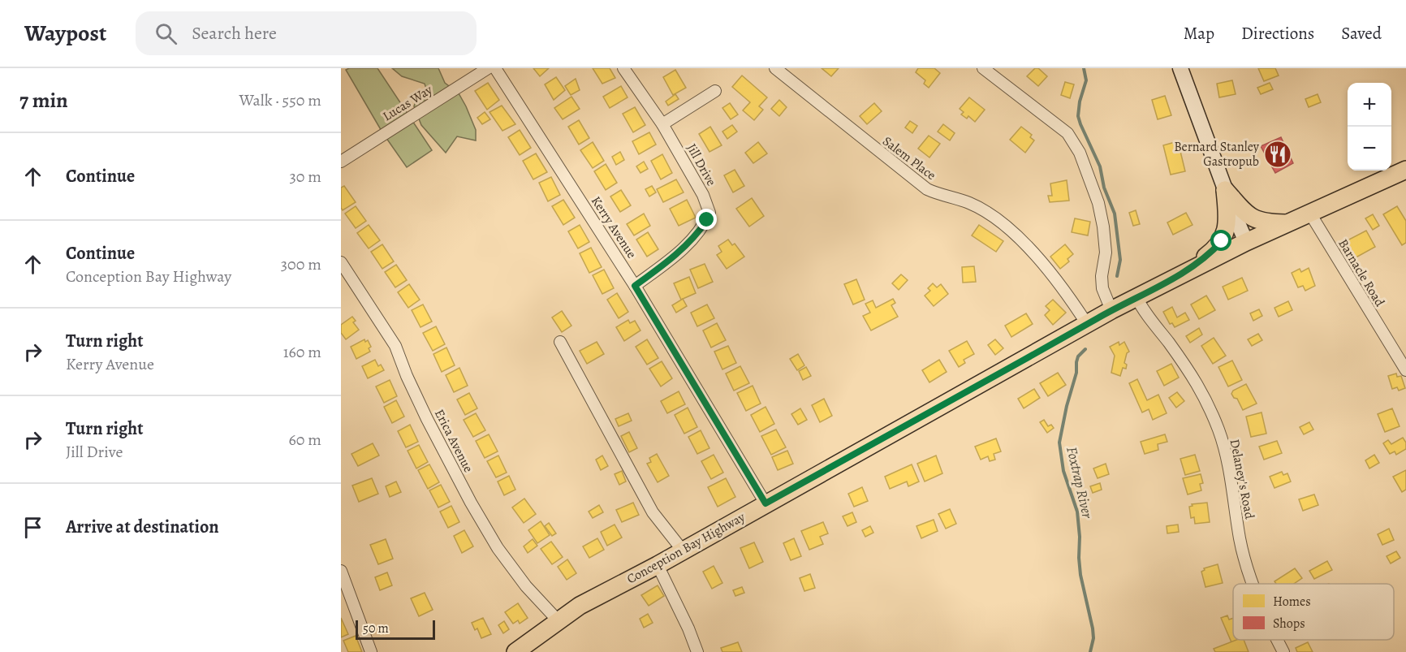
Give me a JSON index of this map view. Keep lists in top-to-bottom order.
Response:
{
  "streets": {
    "main road": ["Conception Bay Highway"],
    "street": [
      "Lucas Way",
      "Salem Place",
      "Jill Drive",
      "Kerry Avenue",
      "Barnacle Road",
      "Erica Avenue",
      "Delaney's Road"
    ]
  },
  "crossings": [
    ["Salem Place", "Conception Bay Highway"],
    ["Jill Drive", "Kerry Avenue"],
    ["Kerry Avenue", "Conception Bay Highway"],
    ["Barnacle Road", "Conception Bay Highway"],
    ["Erica Avenue", "Conception Bay Highway"],
    ["Delaney's Road", "Conception Bay Highway"]
  ],
  "water": ["Foxtrap River"],
  "places": {
    "restaurant": ["Bernard Stanley Gastropub"]
  },
  "legend": ["Homes", "Shops"],
  "scale_bar": "50 m",
  "page": {
    "header": "Waypost",
    "search": "Search here",
    "nav": ["Map", "Directions", "Saved"],
    "heading": ["7 min", "Walk · 550 m"],
    "map_buttons": ["+", "−"],
    "list": [
      ["Continue", "30 m"],
      ["Continue", "Conception Bay Highway", "300 m"],
      ["Turn right", "Kerry Avenue", "160 m"],
      ["Turn right", "Jill Drive", "60 m"],
      "Arrive at destination"
    ],
    "scale": "50 m"
  }
}
